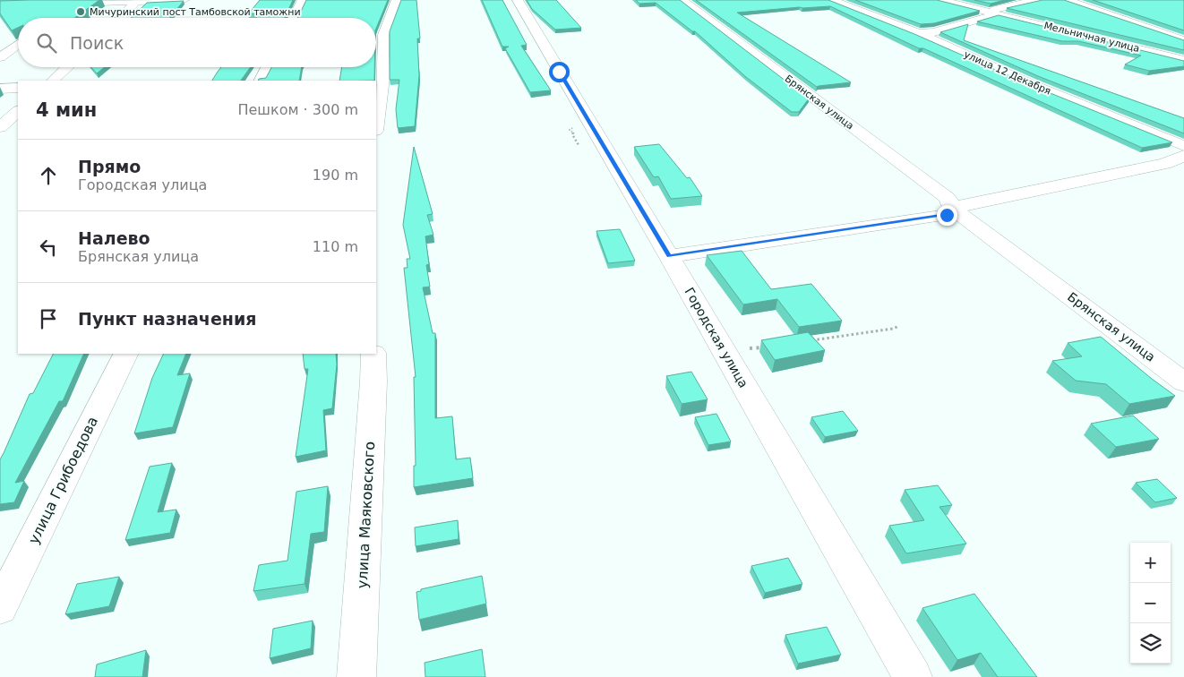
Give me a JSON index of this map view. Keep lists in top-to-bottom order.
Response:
{
  "streets": {
    "street": [
      "Мельничная улица",
      "улица 12 Декабря",
      "Брянская улица",
      "Городская улица",
      "улица Грибоедова",
      "улица Маяковского"
    ]
  },
  "crossings": [
    ["Мельничная улица", "улица 12 Декабря"]
  ],
  "places": ["Мичуринский пост Тамбовской таможни"],
  "page": {
    "search": "Поиск",
    "heading": ["4 мин", "Пешком · 300 m"],
    "list": [
      ["Прямо", "Городская улица", "190 m"],
      ["Налево", "Брянская улица", "110 m"],
      "Пункт назначения"
    ],
    "map_buttons": ["+", "−"]
  }
}
